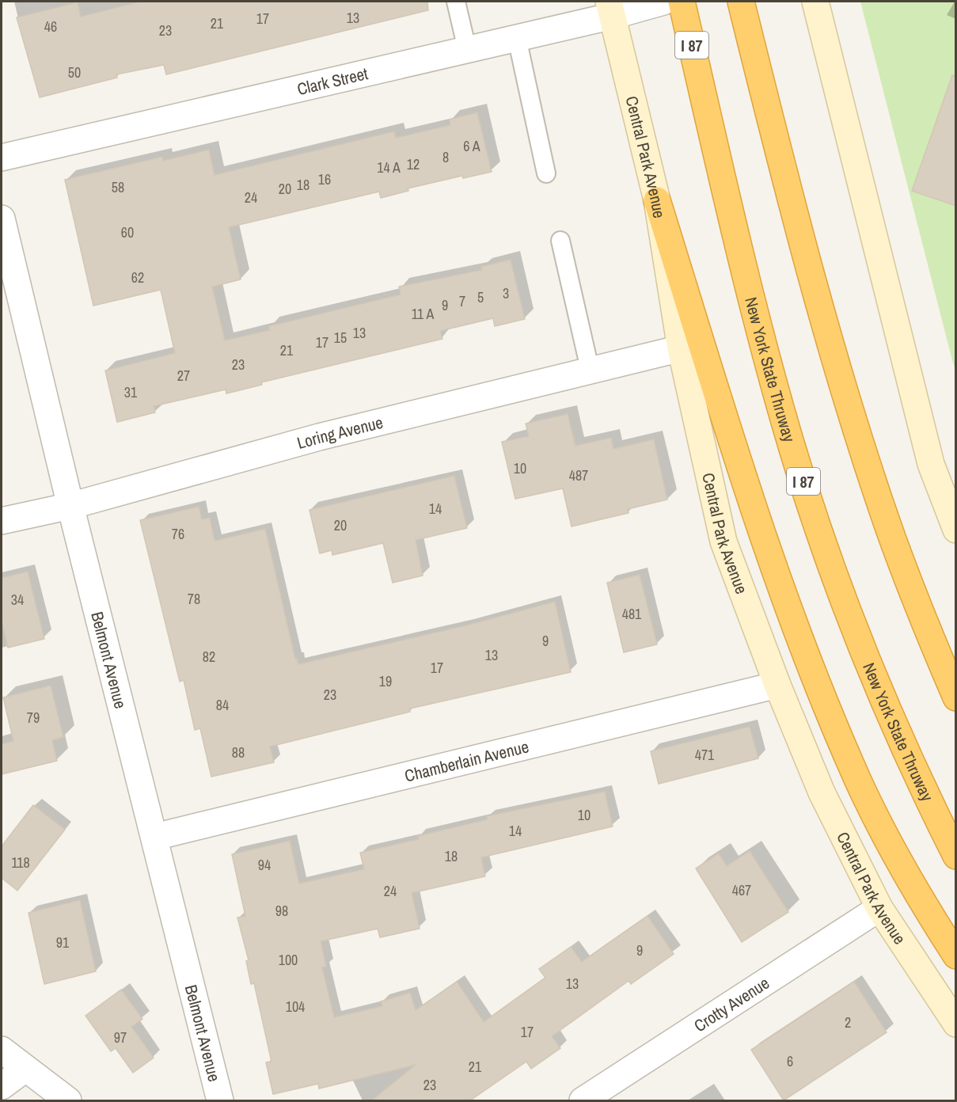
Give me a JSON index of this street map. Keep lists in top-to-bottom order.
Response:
{
  "streets": {
    "highway": ["I 87", "New York State Thruway"],
    "main road": ["Central Park Avenue"],
    "street": [
      "Clark Street",
      "Loring Avenue",
      "Belmont Avenue",
      "Chamberlain Avenue",
      "Crotty Avenue"
    ]
  },
  "crossings": [
    ["Clark Street", "Central Park Avenue"],
    ["Central Park Avenue", "Loring Avenue"],
    ["Central Park Avenue", "Chamberlain Avenue"],
    ["Central Park Avenue", "Crotty Avenue"],
    ["Loring Avenue", "Belmont Avenue"],
    ["Belmont Avenue", "Chamberlain Avenue"]
  ],
  "house_numbers": [
    "13",
    "17",
    "21",
    "46",
    "23",
    "50",
    "6 A",
    "8",
    "12",
    "14 A",
    "16",
    "18",
    "58",
    "20",
    "24",
    "60",
    "62",
    "3",
    "5",
    "7",
    "9",
    "11 A",
    "13",
    "15",
    "17",
    "21",
    "23",
    "27",
    "31",
    "10",
    "487",
    "14",
    "20",
    "76",
    "78",
    "34",
    "481",
    "9",
    "13",
    "82",
    "17",
    "19",
    "23",
    "84",
    "79",
    "88",
    "471",
    "10",
    "14",
    "18",
    "118",
    "94",
    "467",
    "24",
    "98",
    "91",
    "9",
    "100",
    "13",
    "104",
    "2",
    "17",
    "97",
    "6",
    "21",
    "23"
  ]
}
